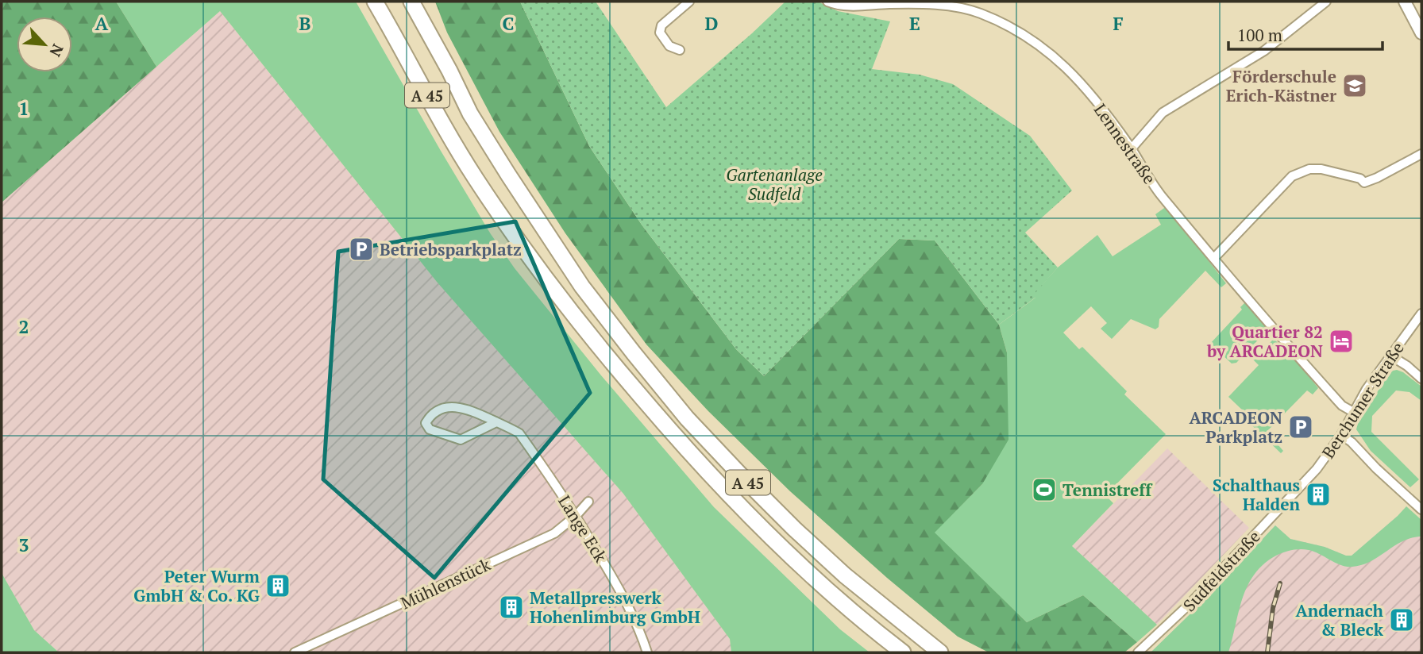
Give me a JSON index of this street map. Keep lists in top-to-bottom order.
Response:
{
  "streets": {
    "highway": ["A 45"],
    "street": [
      "Lennestraße",
      "Berchumer Straße",
      "Lange Eck",
      "Sudfeldstraße",
      "Mühlenstück"
    ]
  },
  "crossings": [
    ["Lennestraße", "Berchumer Straße"],
    ["Berchumer Straße", "Sudfeldstraße"],
    ["Lange Eck", "Mühlenstück"]
  ],
  "parks": ["Gartenanlage Sudfeld"],
  "places": {
    "school or university": ["Förderschule Erich-Kästner"],
    "parking": ["Betriebsparkplatz", "ARCADEON Parkplatz"],
    "hotel": ["Quartier 82 by ARCADEON"],
    "sports": ["Tennistreff"],
    "building": [
      "Schalthaus Halden",
      "Peter Wurm GmbH & Co. KG",
      "Metallpresswerk Hohenlimburg GmbH",
      "Andernach & Bleck"
    ]
  },
  "scale_bar": "100 m",
  "north": "bottom right",
  "grid": {
    "columns": [
      "A",
      "B",
      "C",
      "D",
      "E",
      "F"
    ],
    "rows": ["1", "2", "3"]
  }
}
